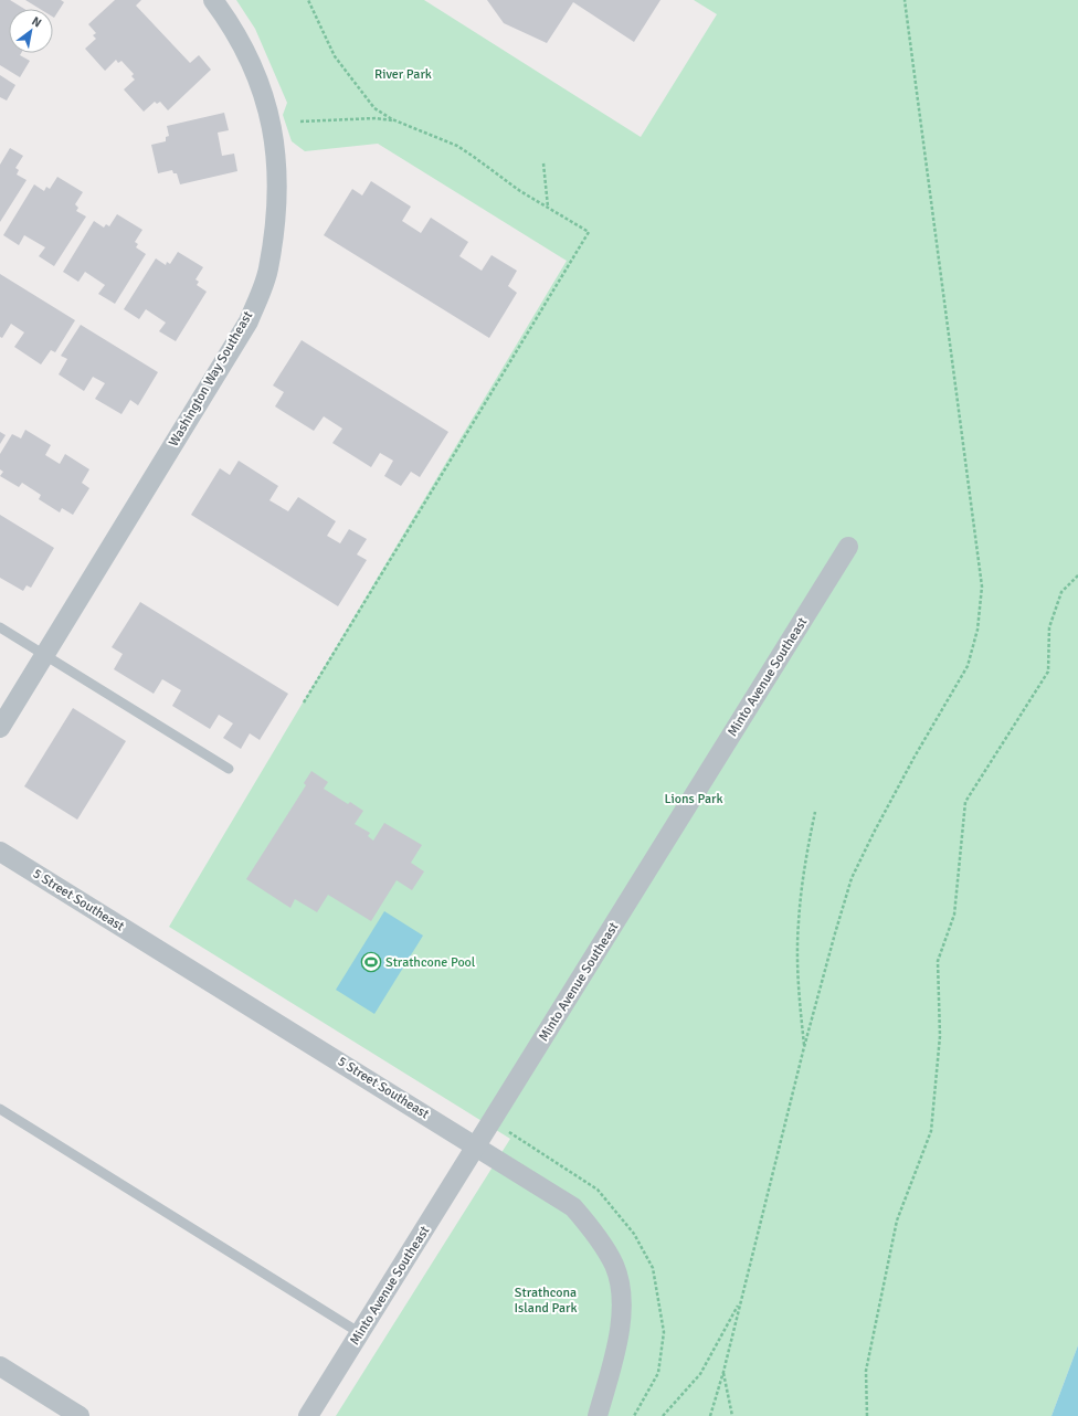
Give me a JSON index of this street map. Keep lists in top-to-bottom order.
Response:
{
  "streets": {
    "street": ["Washington Way Southeast", "Minto Avenue Southeast", "5 Street Southeast"]
  },
  "crossings": [
    ["Minto Avenue Southeast", "5 Street Southeast"]
  ],
  "parks": ["River Park", "Lions Park", "Strathcona Island Park"],
  "places": {
    "sports": ["Strathcone Pool"]
  },
  "north": "top right"
}
